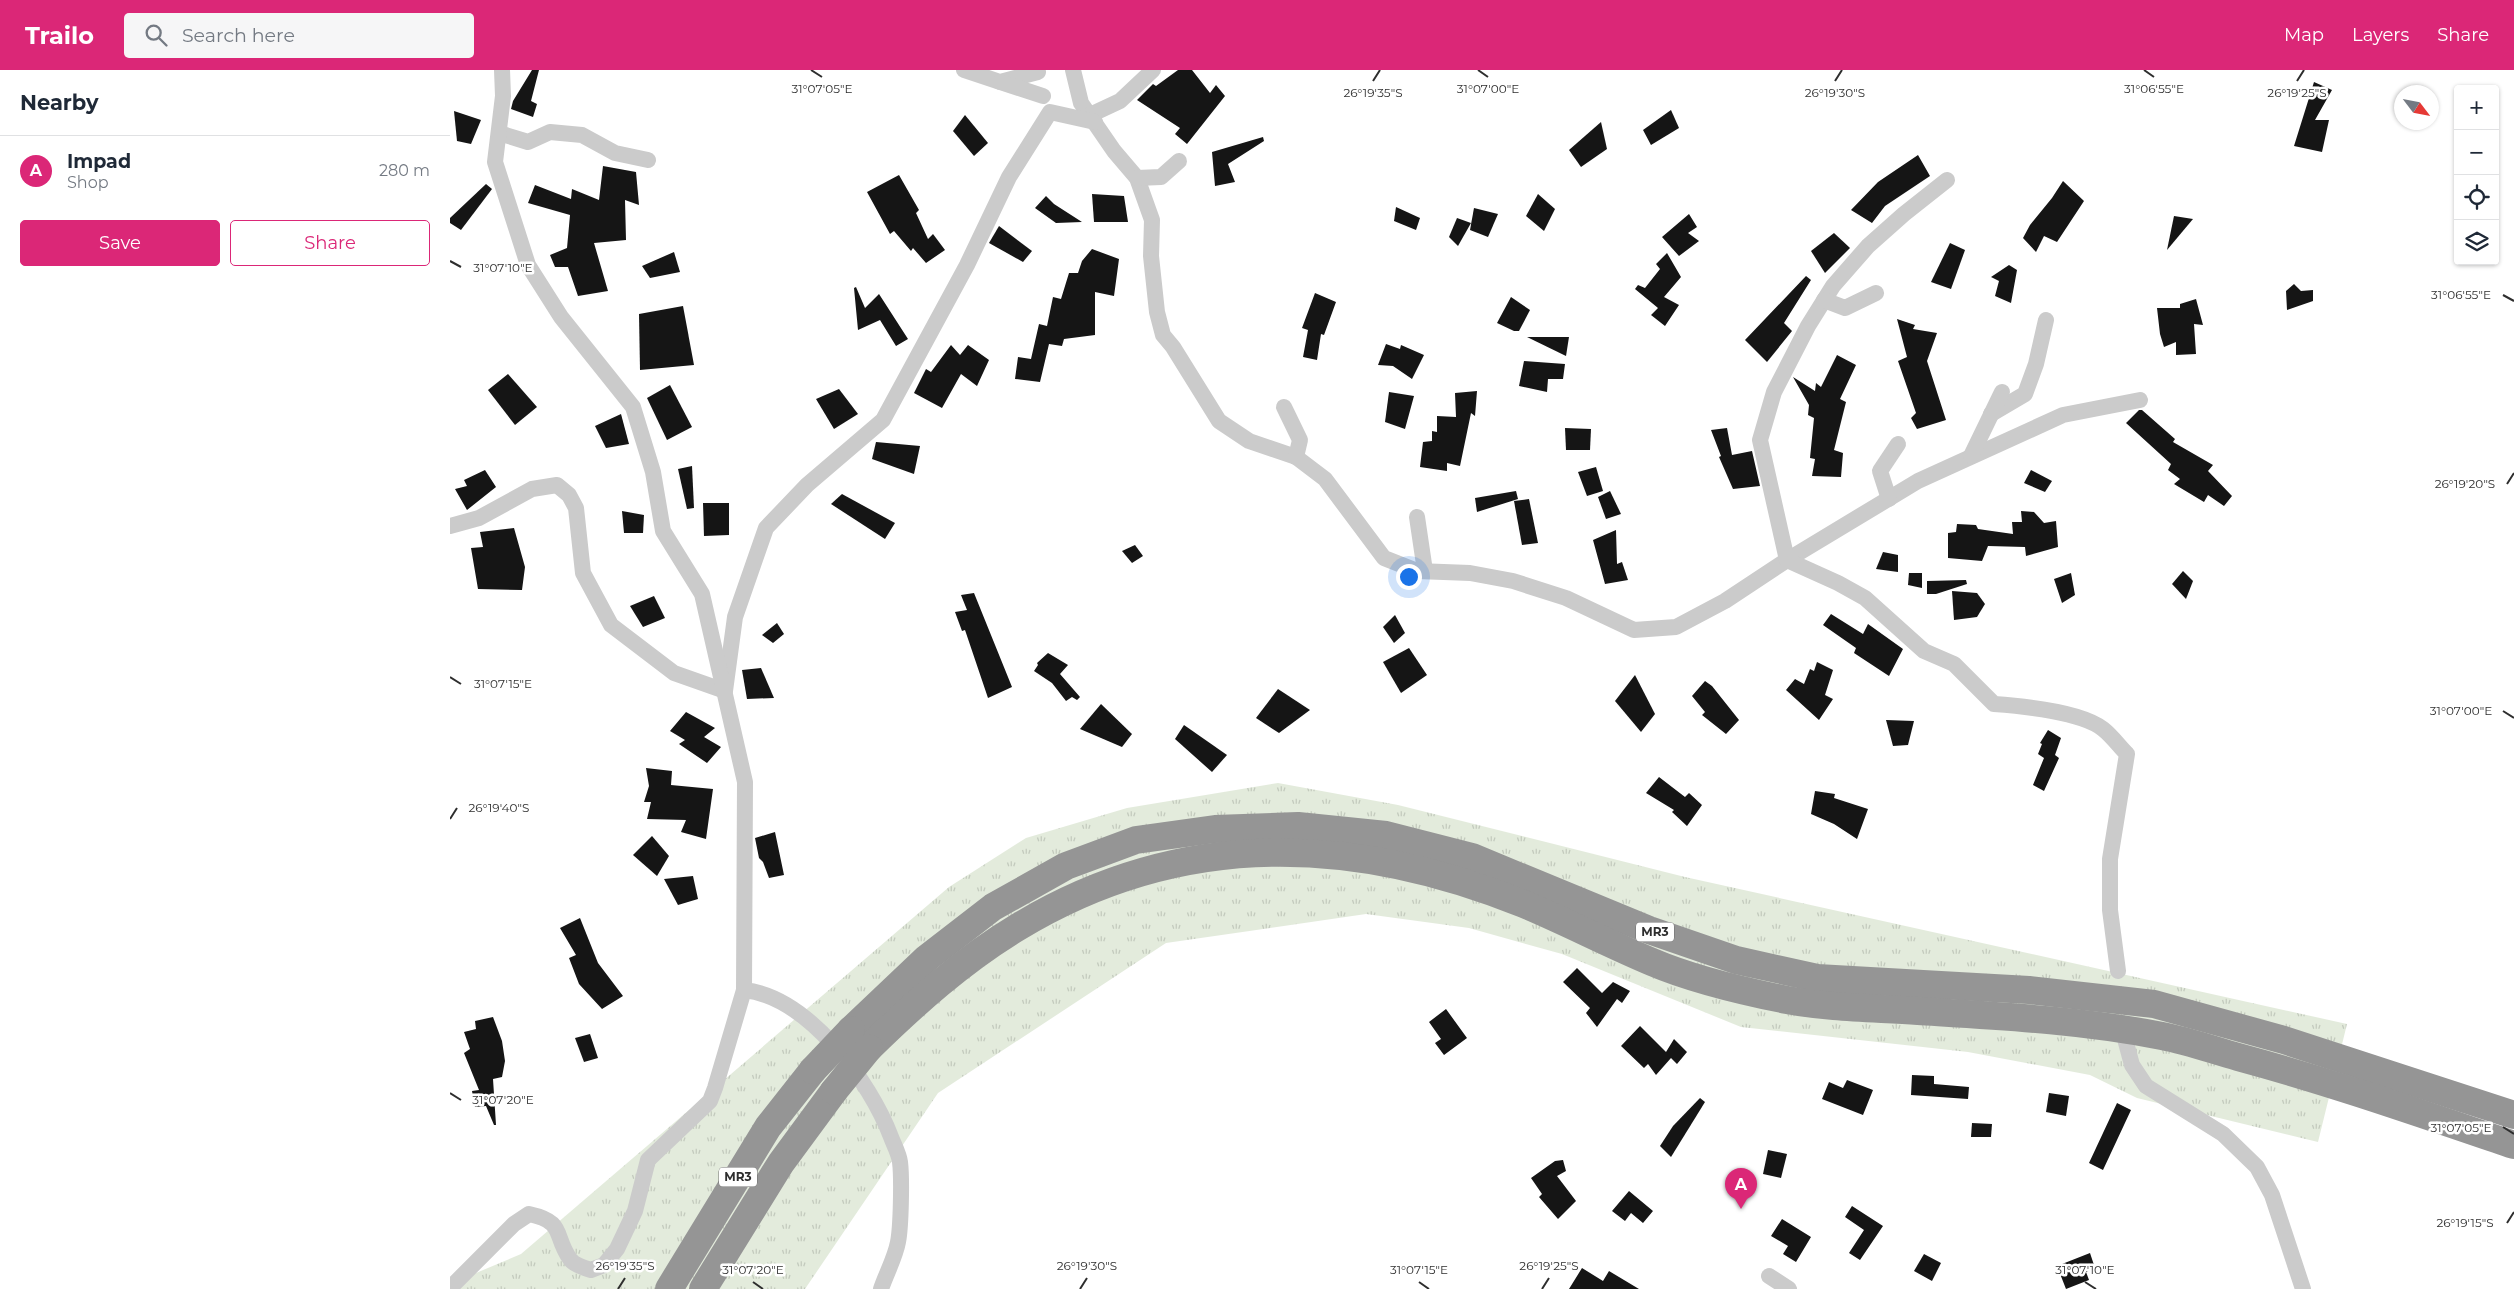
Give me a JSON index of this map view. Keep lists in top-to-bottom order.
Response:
{
  "streets": {
    "highway": ["MR3"]
  },
  "north": "bottom right",
  "page": {
    "header": "Trailo",
    "search": "Search here",
    "nav": ["Map", "Layers", "Share"],
    "heading": "Nearby",
    "map_buttons": ["+", "−"],
    "list": [
      {
        "mark": "A",
        "name": "Impad",
        "note": "Shop",
        "value": "280 m"
      }
    ],
    "buttons": ["Save", "Share"],
    "pins": "A"
  },
  "coordinates": [
    "31°07'00\"E",
    "31°06'55\"E",
    "31°07'05\"E",
    "26°19'35\"S",
    "26°19'30\"S",
    "26°19'25\"S",
    "31°07'10\"E",
    "26°19'20\"S",
    "31°07'15\"E",
    "26°19'40\"S",
    "31°07'20\"E",
    "26°19'15\"S"
  ]
}
